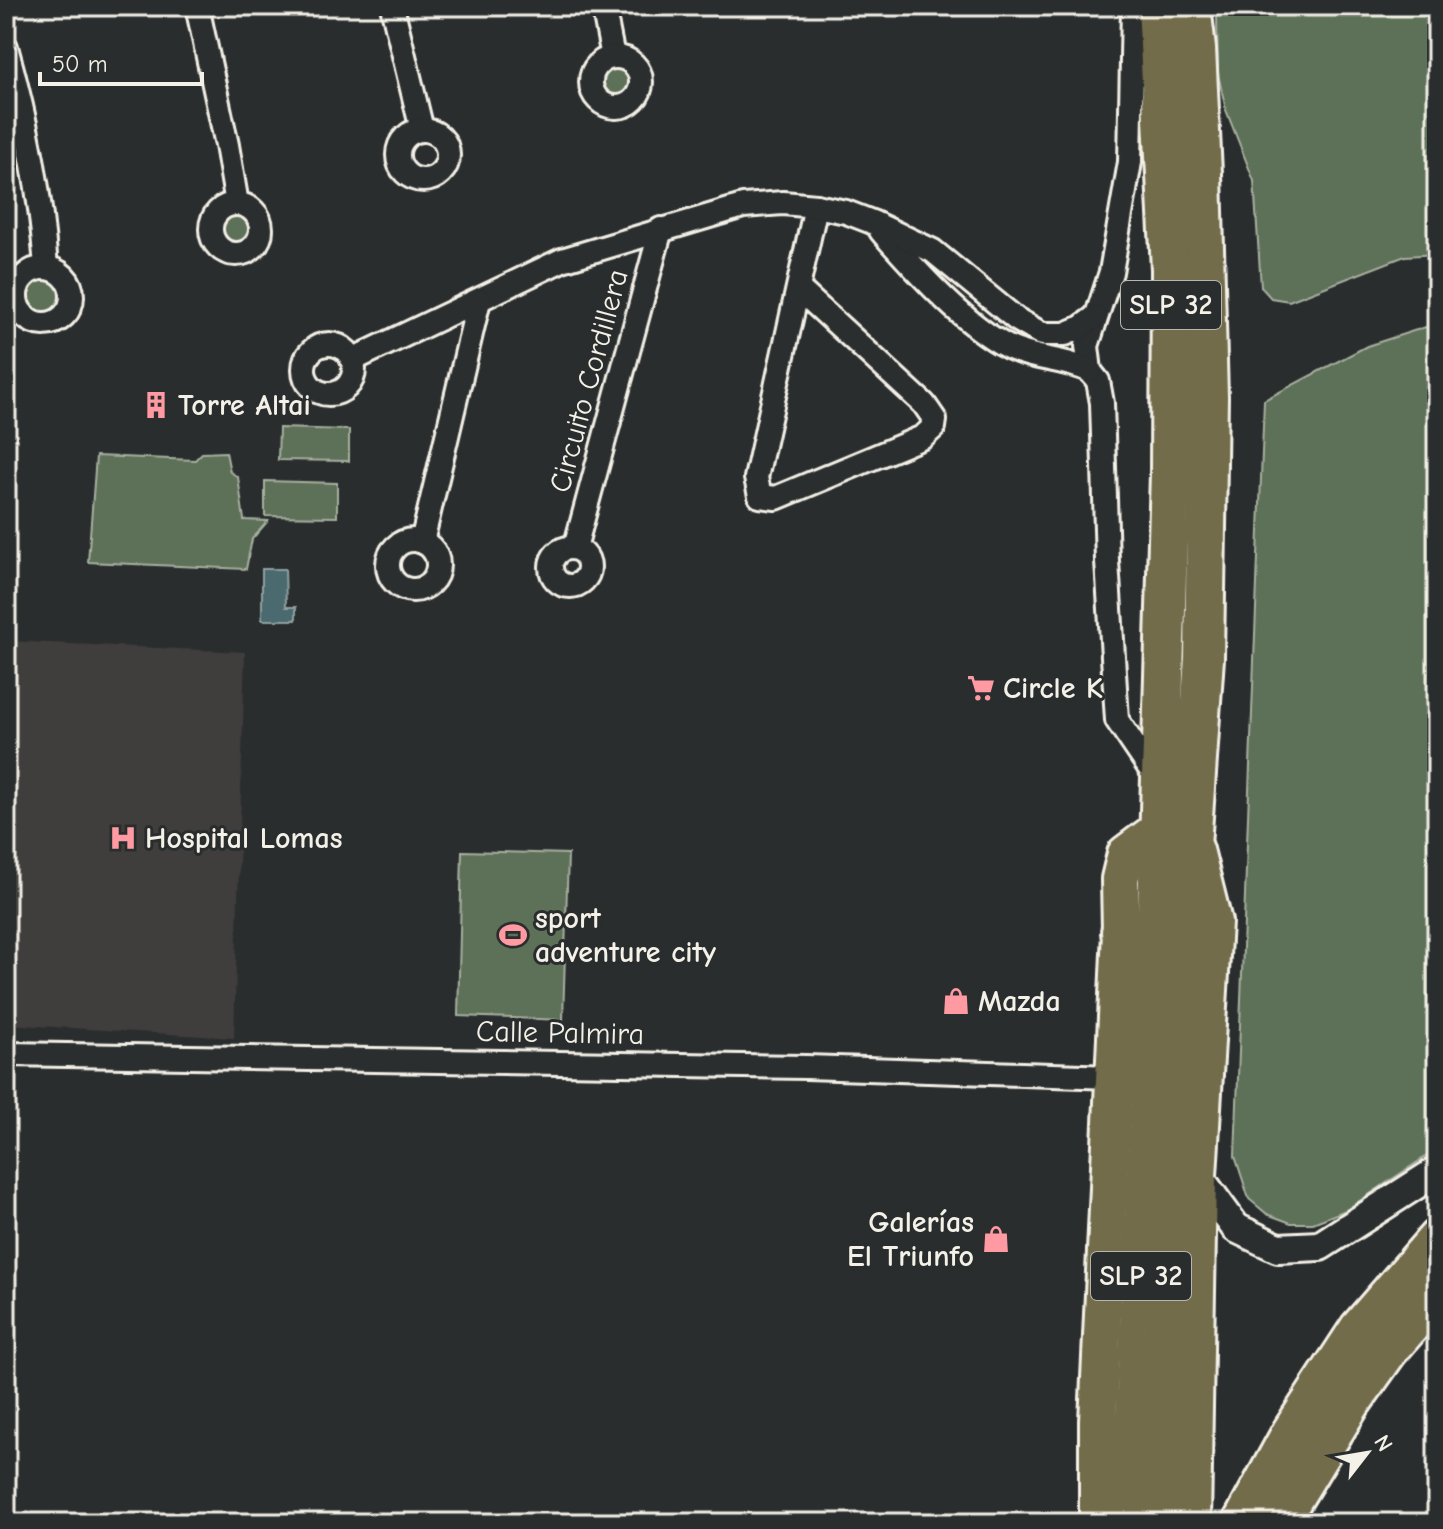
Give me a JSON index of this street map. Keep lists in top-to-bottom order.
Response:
{
  "streets": {
    "highway": ["SLP 32"],
    "street": ["Circuito Cordillera", "Calle Palmira"]
  },
  "places": {
    "building": ["Torre Altai"],
    "supermarket": ["Circle K"],
    "hospital": ["Hospital Lomas"],
    "sports": ["sport adventure city"],
    "shop": ["Mazda", "Galerías El Triunfo"]
  },
  "scale_bar": "50 m",
  "north": "top right"
}
